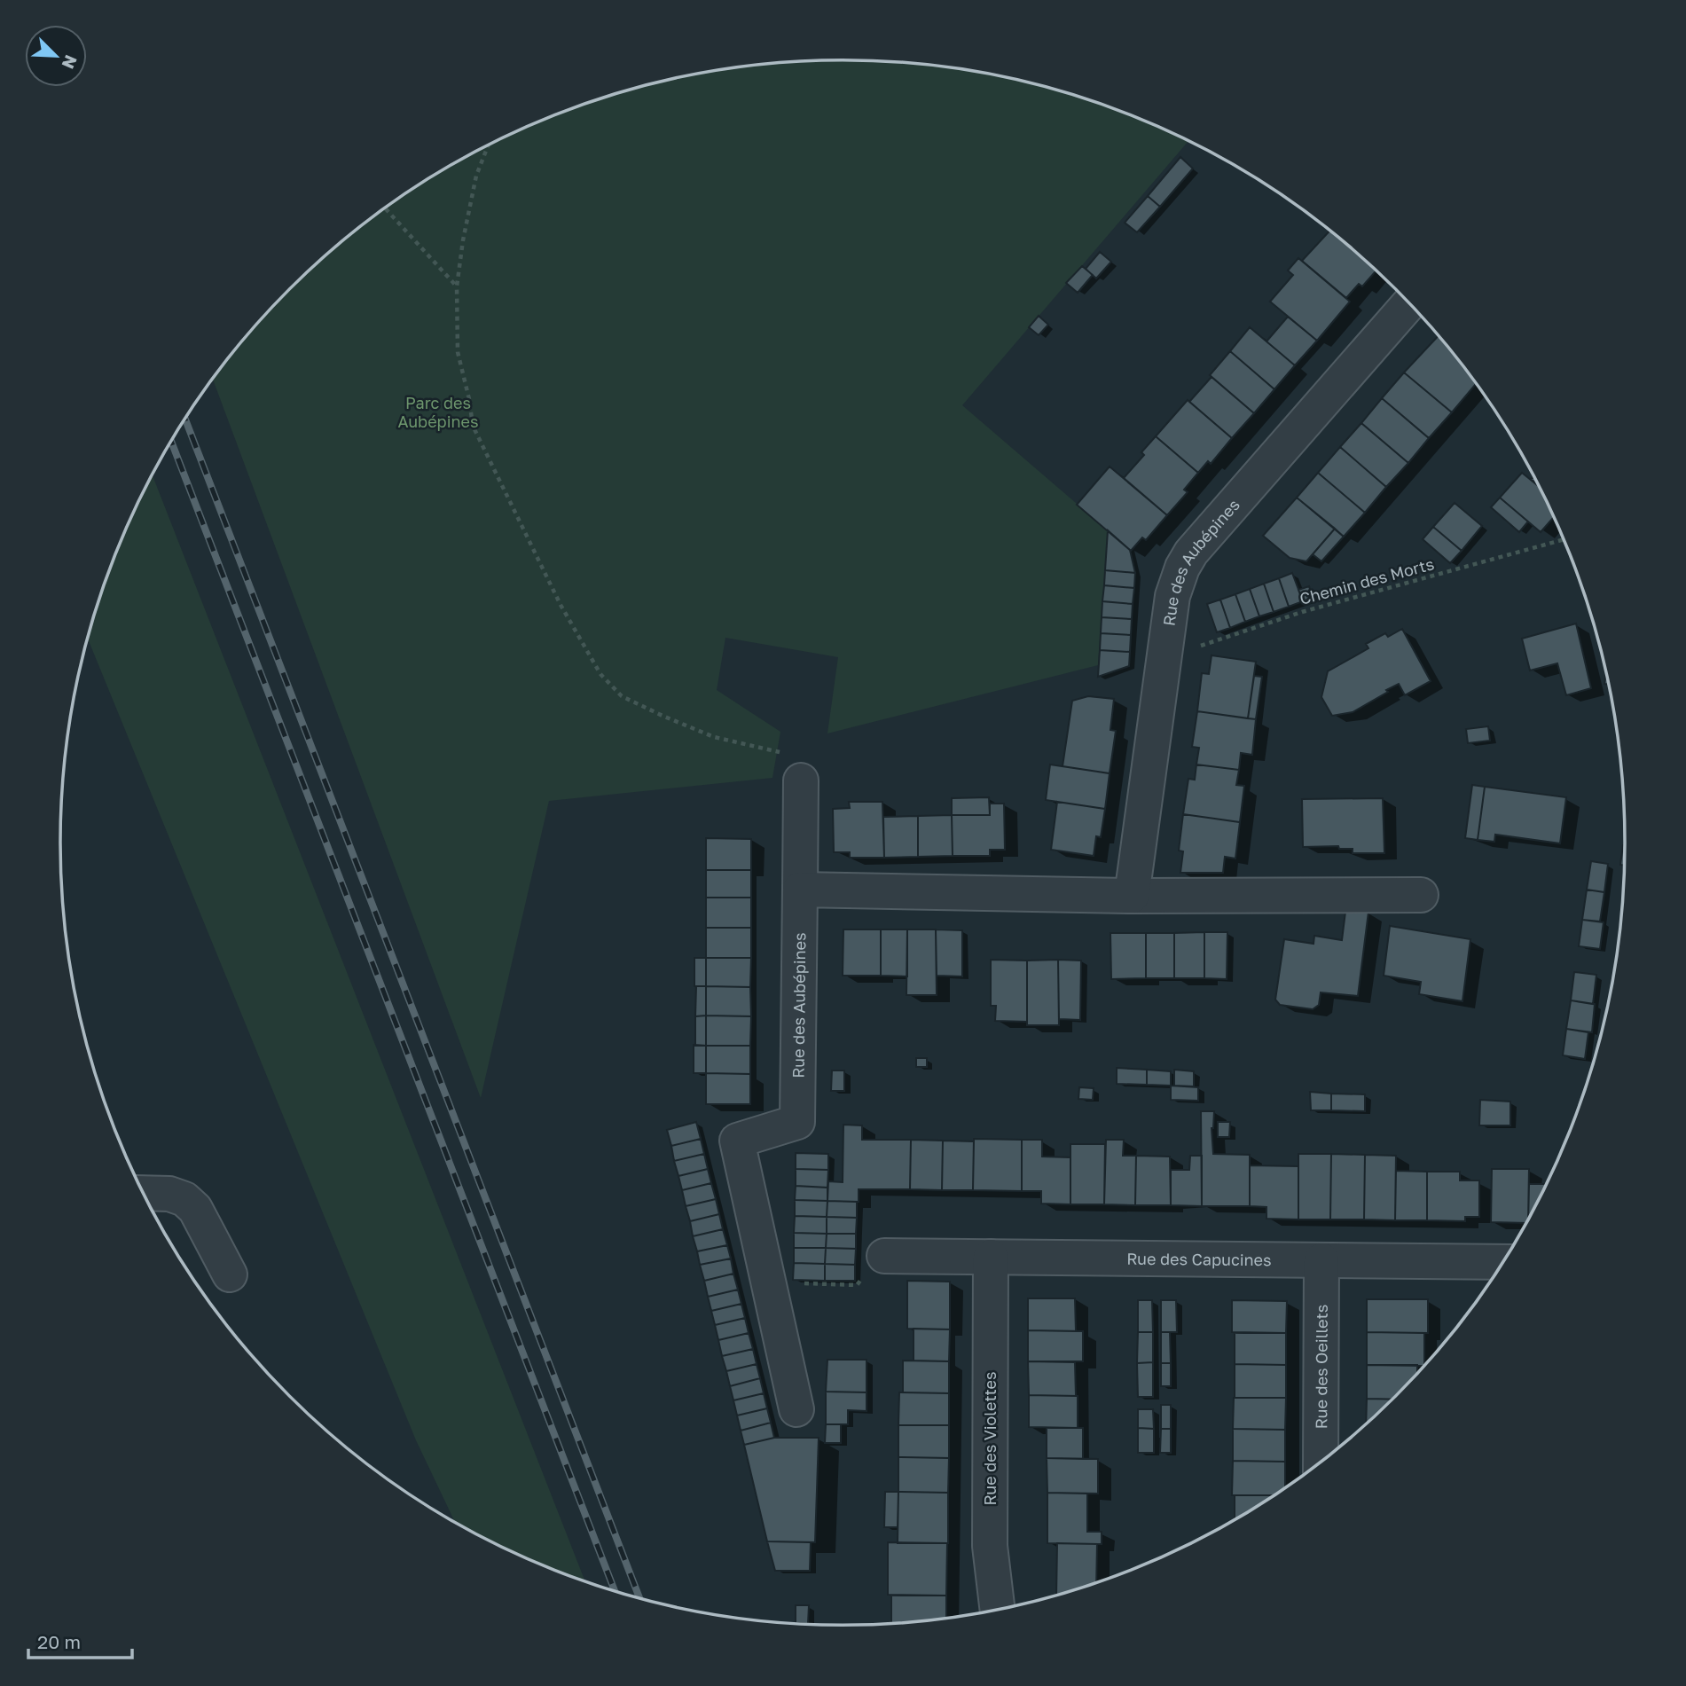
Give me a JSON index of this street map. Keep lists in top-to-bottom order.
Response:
{
  "streets": {
    "street": [
      "Rue des Aubépines",
      "Rue des Capucines",
      "Rue des Oeillets",
      "Rue des Violettes"
    ],
    "path": ["Chemin des Morts"]
  },
  "crossings": [
    ["Rue des Aubépines", "Chemin des Morts"],
    ["Rue des Capucines", "Rue des Oeillets"],
    ["Rue des Capucines", "Rue des Violettes"]
  ],
  "parks": ["Parc des Aubépines"],
  "scale_bar": "20 m",
  "north": "bottom right"
}
